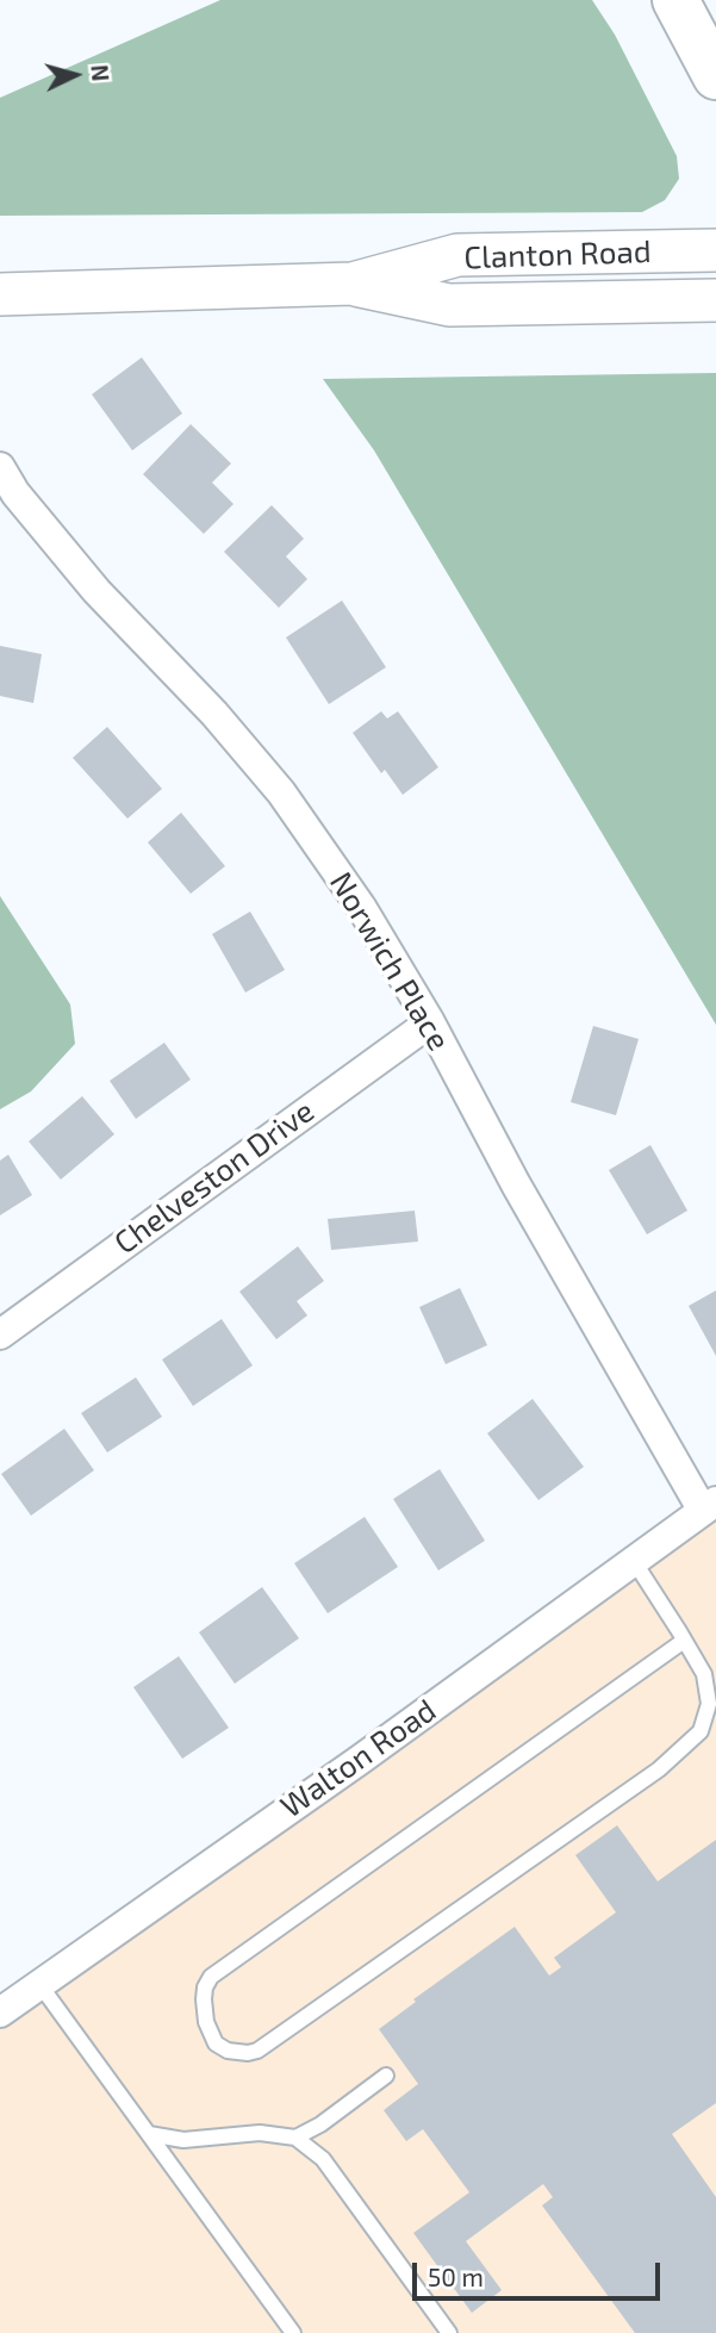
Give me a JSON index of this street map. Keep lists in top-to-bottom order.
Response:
{
  "streets": {
    "main road": ["Clanton Road"],
    "street": ["Norwich Place", "Chelveston Drive", "Walton Road"]
  },
  "crossings": [
    ["Norwich Place", "Chelveston Drive"],
    ["Norwich Place", "Walton Road"]
  ],
  "scale_bar": "50 m",
  "north": "right"
}
